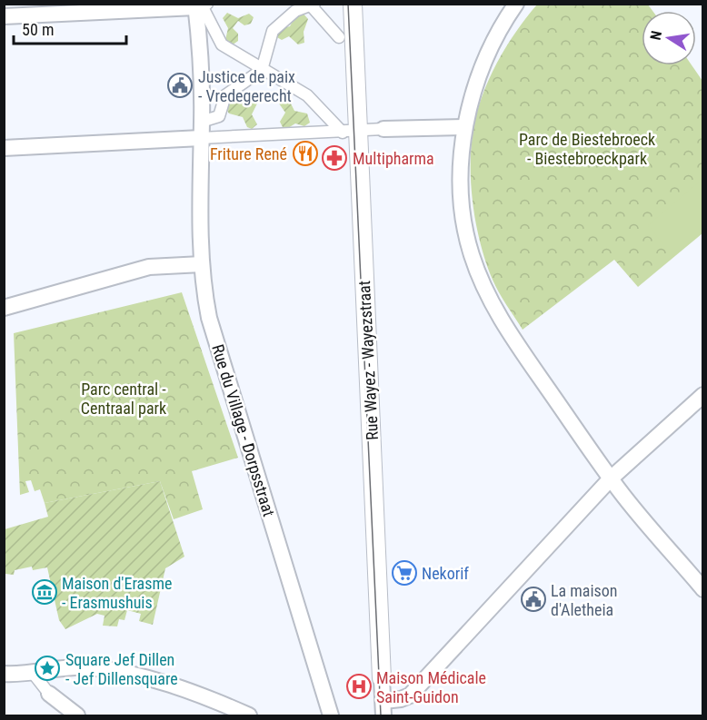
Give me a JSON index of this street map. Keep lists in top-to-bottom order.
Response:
{
  "streets": {
    "street": ["Rue Wayez - Wayezstraat", "Rue du Village - Dorpsstraat"]
  },
  "parks": ["Parc de Biestebroeck - Biestebroeckpark", "Parc central - Centraal park"],
  "places": {
    "public building": ["Justice de paix - Vredegerecht", "La maison d'Aletheia"],
    "restaurant": ["Friture René"],
    "pharmacy": ["Multipharma"],
    "supermarket": ["Nekorif"],
    "museum": ["Maison d'Erasme - Erasmushuis"],
    "place": ["Square Jef Dillen - Jef Dillensquare"],
    "hospital": ["Maison Médicale Saint-Guidon"]
  },
  "scale_bar": "50 m",
  "north": "left"
}
